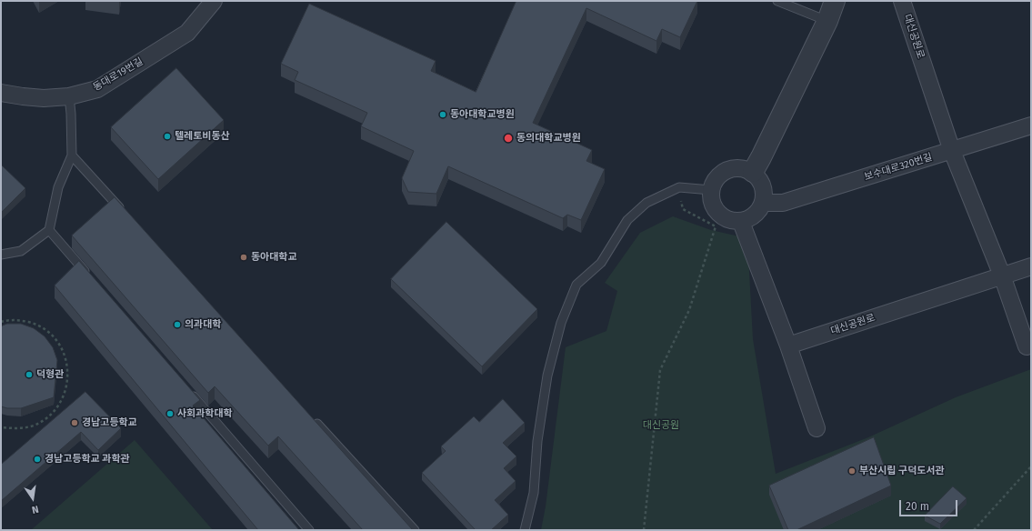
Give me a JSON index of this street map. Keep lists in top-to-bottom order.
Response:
{
  "streets": {
    "street": ["대신공원로", "동대로19번길", "보수대로320번길"]
  },
  "crossings": [
    ["대신공원로", "보수대로320번길"]
  ],
  "parks": ["대신공원"],
  "places": [
    "동아대학교병원",
    "텔레토비동산",
    "동의대학교병원",
    "동아대학교",
    "의과대학",
    "덕형관",
    "사회과학대학",
    "경남고등학교",
    "경남고등학교 과학관",
    "부산시립 구덕도서관"
  ],
  "scale_bar": "20 m",
  "north": "bottom"
}
